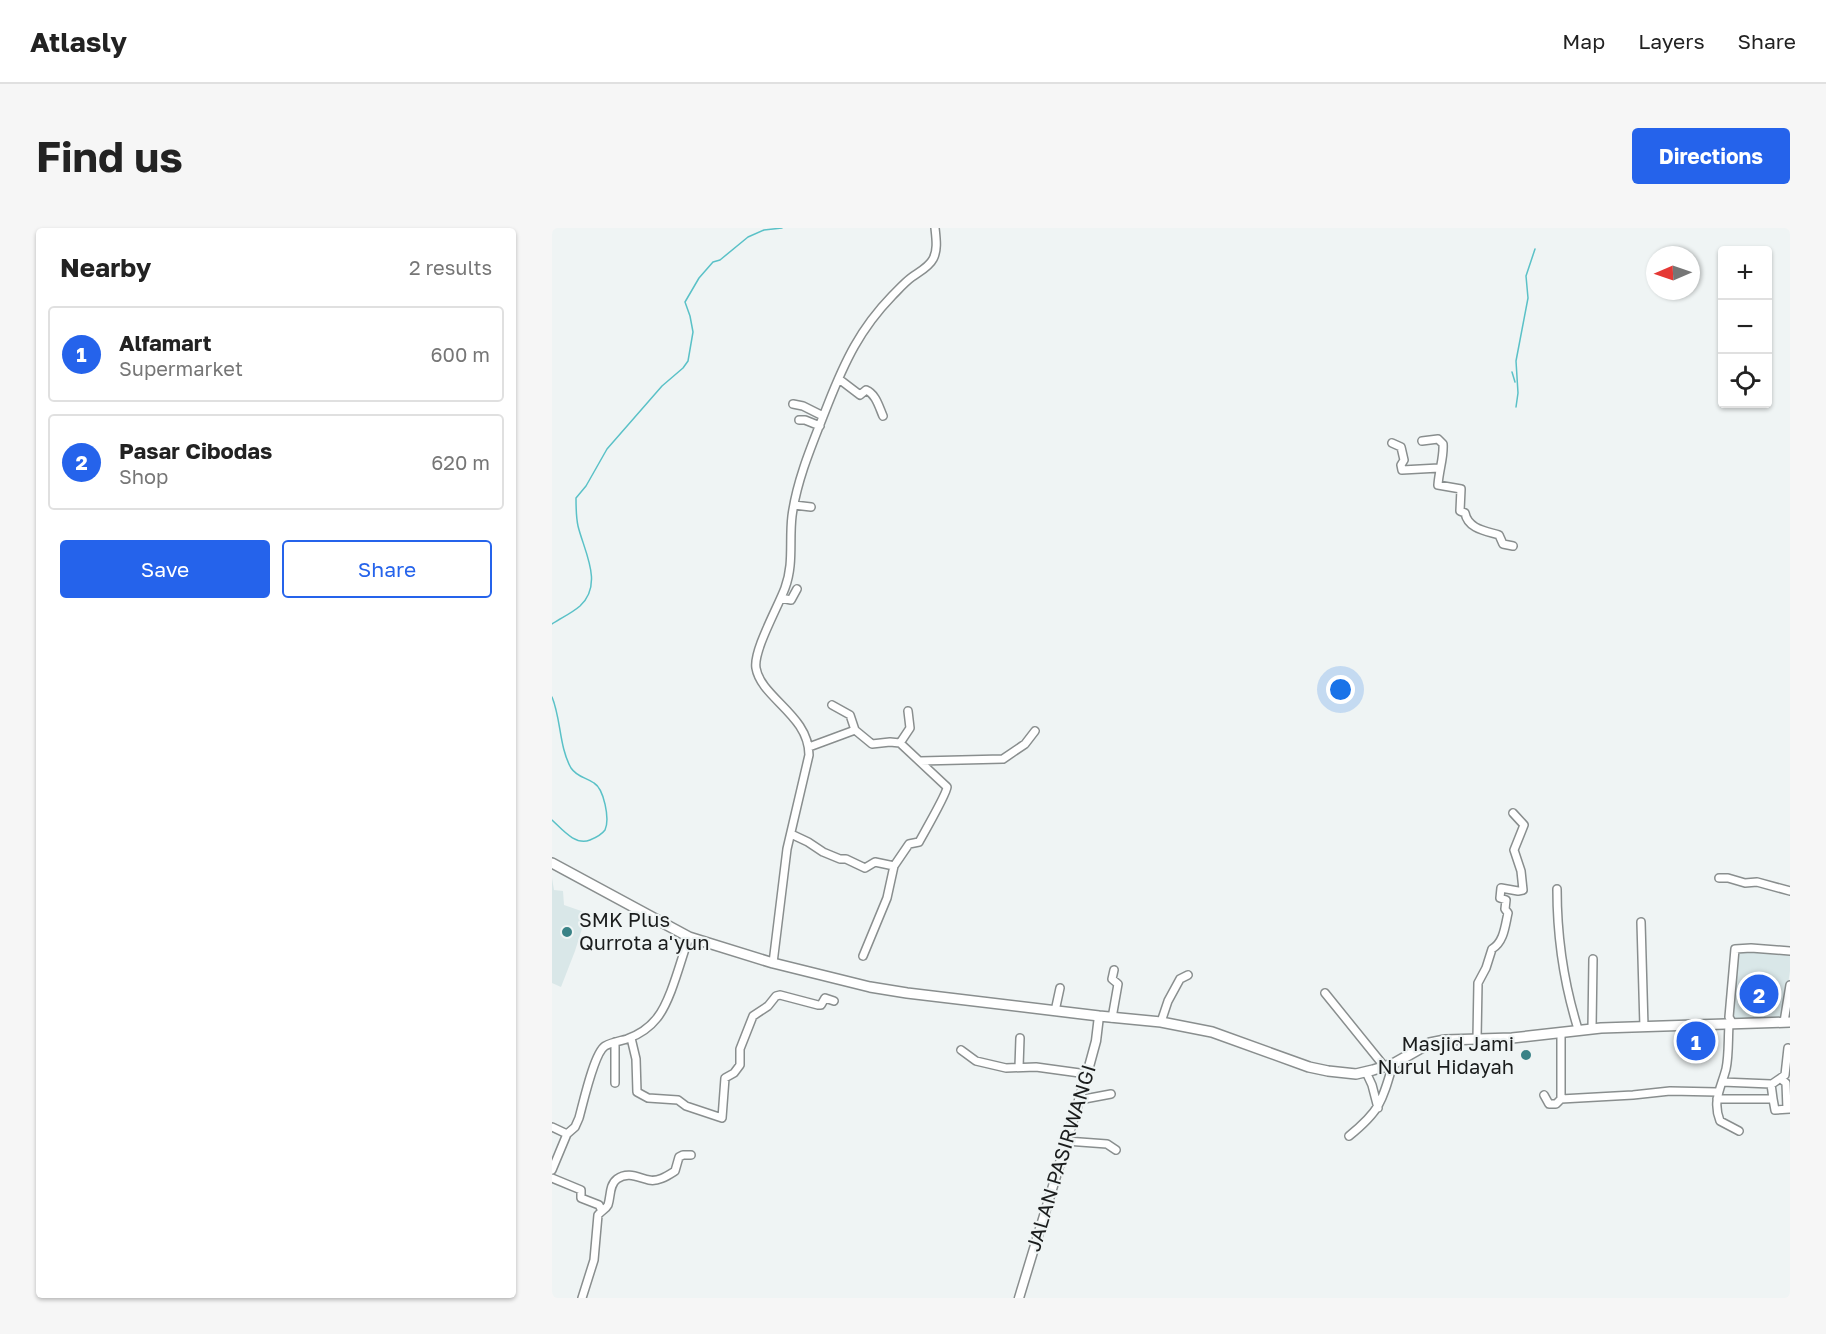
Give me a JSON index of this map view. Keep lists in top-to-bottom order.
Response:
{
  "streets": {
    "street": ["JALAN PASIRWANGI"]
  },
  "places": ["SMK Plus Qurrota a'yun", "Masjid Jami Nurul Hidayah"],
  "north": "left",
  "page": {
    "header": "Atlasly",
    "nav": ["Map", "Layers", "Share"],
    "buttons": [
      "Directions",
      ["Save", "Share"]
    ],
    "title": "Find us",
    "heading": ["Nearby", "2 results"],
    "map_buttons": ["+", "−"],
    "list": [
      {
        "mark": "1",
        "name": "Alfamart",
        "note": "Supermarket",
        "value": "600 m"
      },
      {
        "mark": "2",
        "name": "Pasar Cibodas",
        "note": "Shop",
        "value": "620 m"
      }
    ],
    "pins": ["2", "1"]
  }
}
